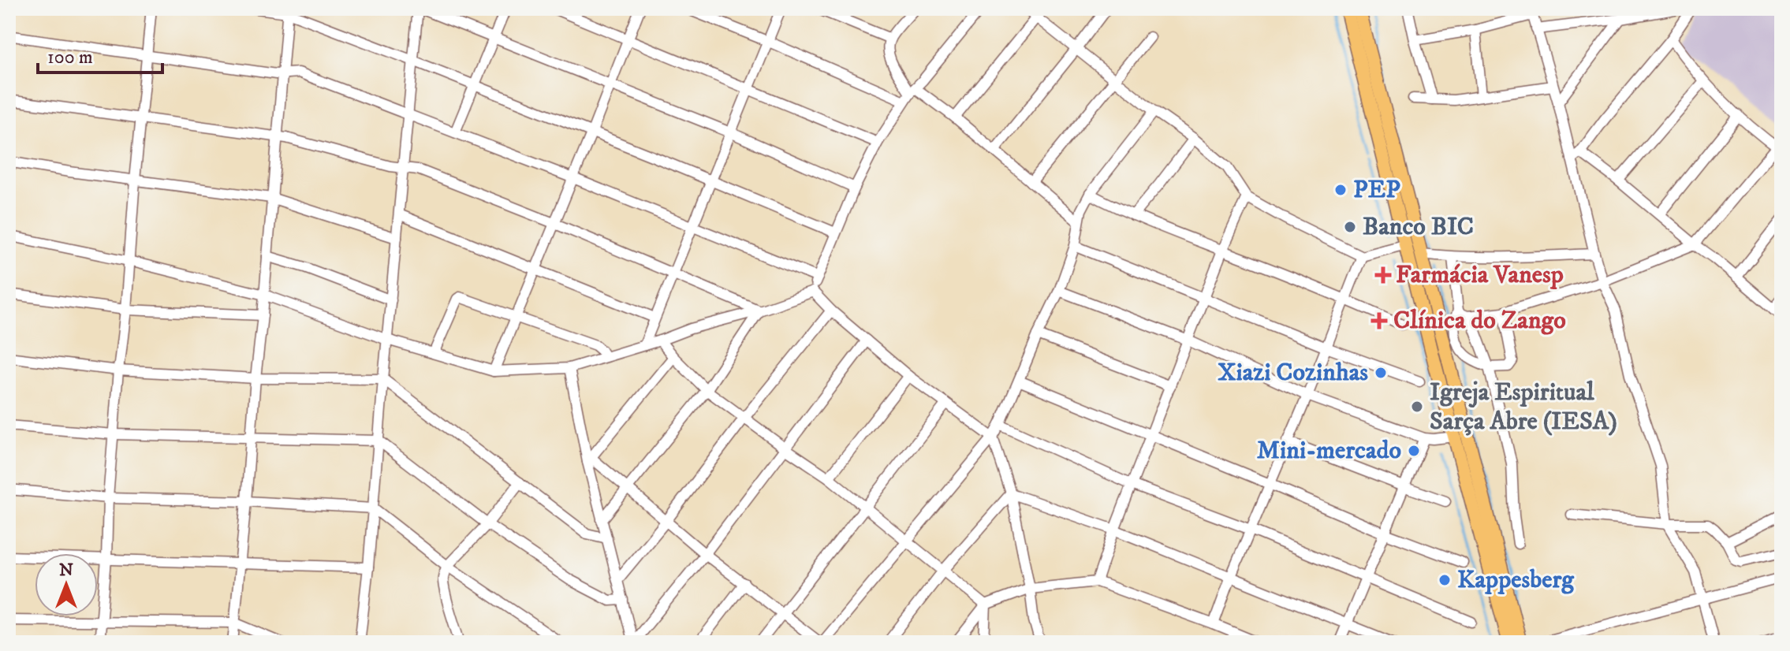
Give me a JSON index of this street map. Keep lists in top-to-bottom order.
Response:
{
  "places": {
    "other": [
      "PEP",
      "Banco BIC",
      "Xiazi Cozinhas",
      "Igreja Espiritual Sarça Abre (IESA)",
      "Mini-mercado",
      "Kappesberg"
    ],
    "health": ["Farmácia Vanesp", "Clínica do Zango"]
  },
  "scale_bar": "100 m",
  "north": "top"
}
